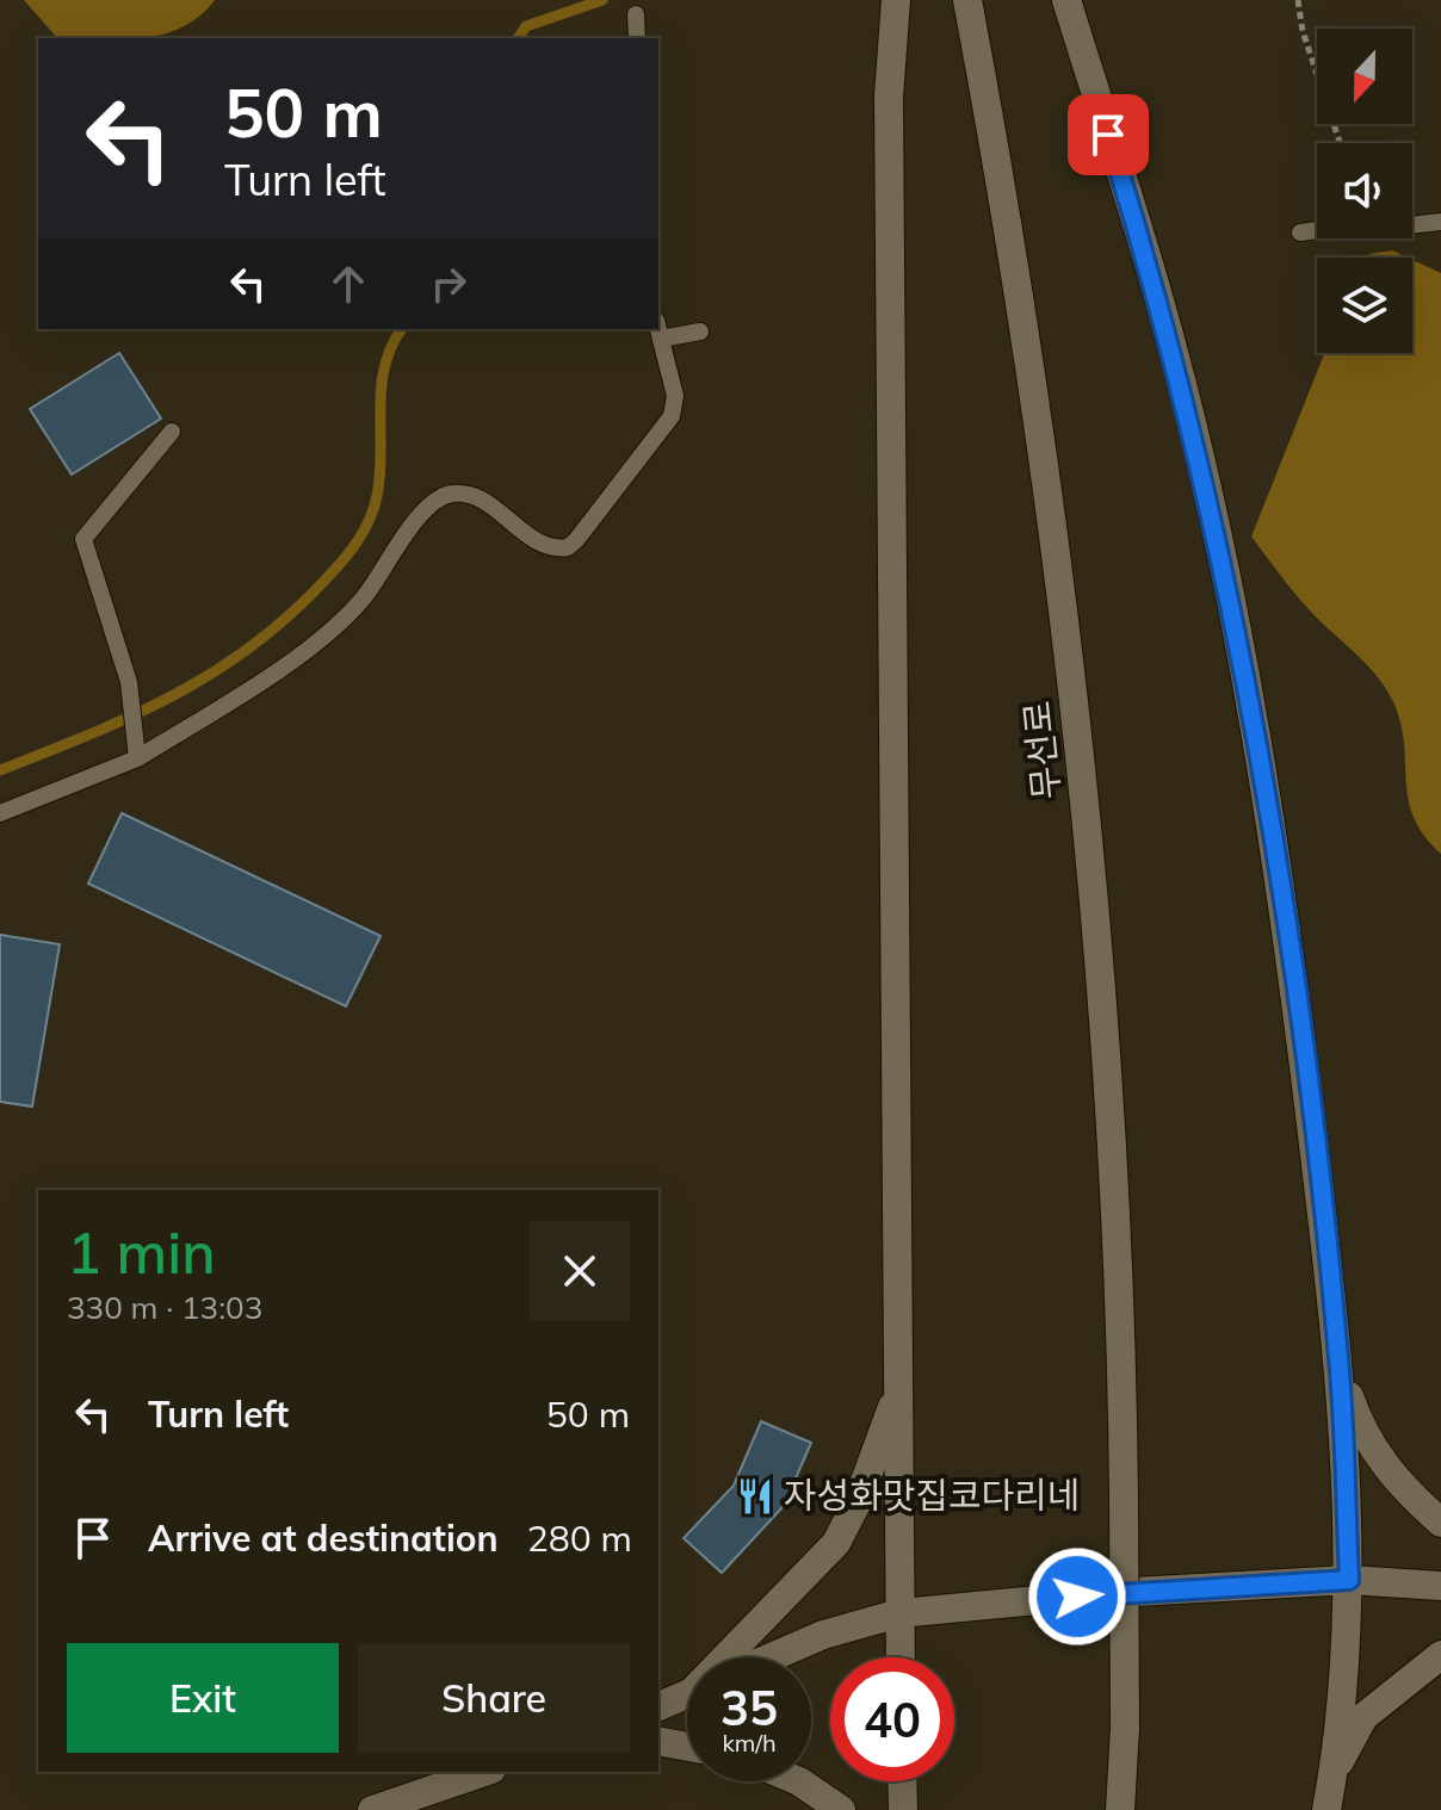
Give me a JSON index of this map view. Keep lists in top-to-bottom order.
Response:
{
  "streets": {
    "street": ["무선로"]
  },
  "places": {
    "restaurant": ["자성화맛집코다리네"]
  },
  "north": "bottom",
  "page": {
    "turn": ["50 m", "Turn left"],
    "heading": ["1 min", "330 m · 13:03"],
    "list": [
      {
        "name": "Turn left",
        "value": "50 m"
      },
      {
        "name": "Arrive at destination",
        "value": "280 m"
      }
    ],
    "buttons": ["Exit", "Share"],
    "speed": "35 km/h",
    "limit": "40"
  }
}
